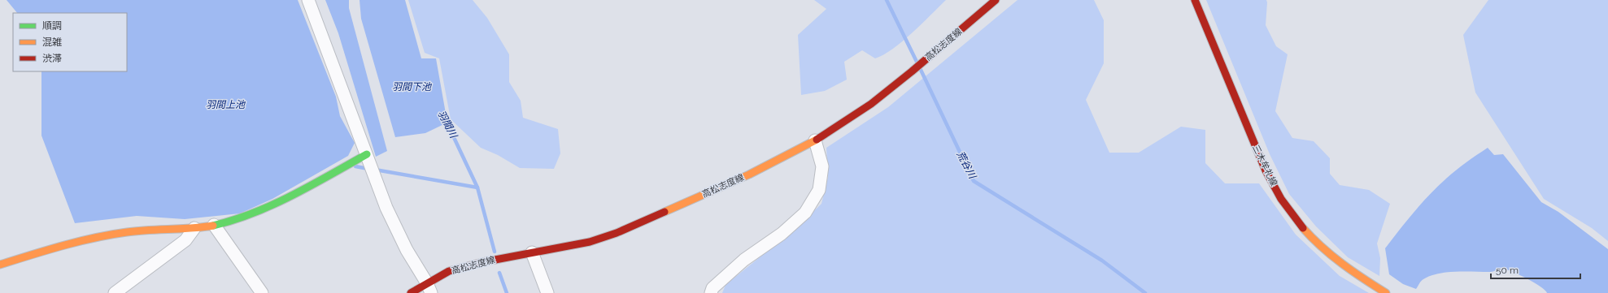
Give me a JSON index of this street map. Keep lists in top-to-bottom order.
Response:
{
  "streets": {
    "main road": ["高松志度線", "三木牟礼線"]
  },
  "water": [
    "羽間下池",
    "羽間上池",
    "羽間川",
    "荒谷川"
  ],
  "legend": ["順調", "混雑", "渋滞"],
  "scale_bar": "50 m"
}
